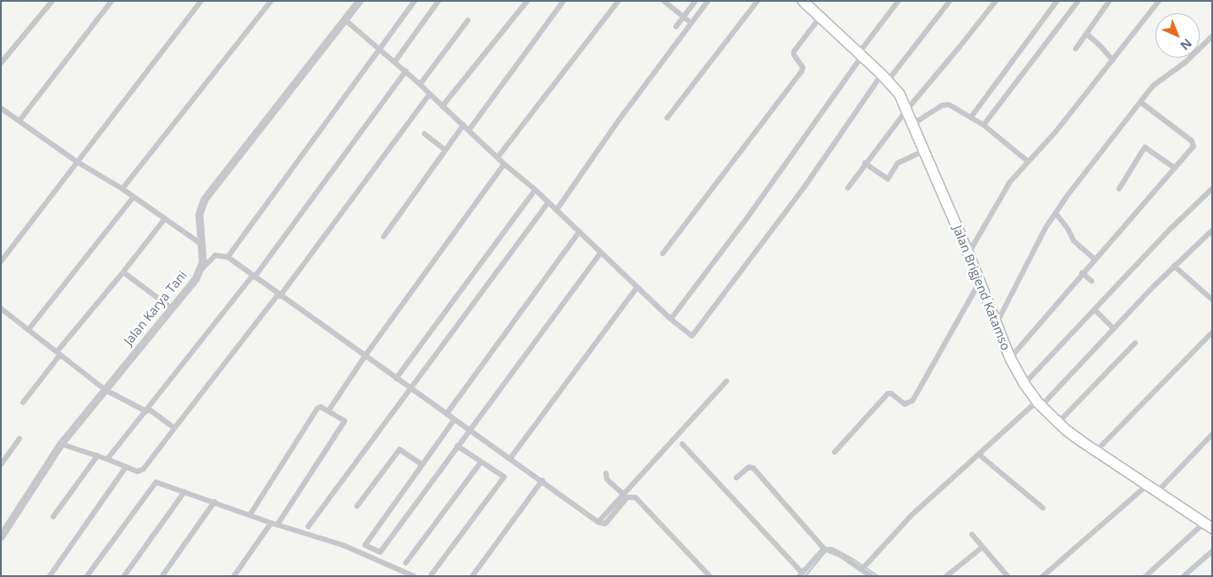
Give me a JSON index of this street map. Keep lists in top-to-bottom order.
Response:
{
  "streets": {
    "highway": ["Jalan Brigjend Katamso"],
    "street": ["Jalan Karya Tani"]
  },
  "north": "bottom right"
}
